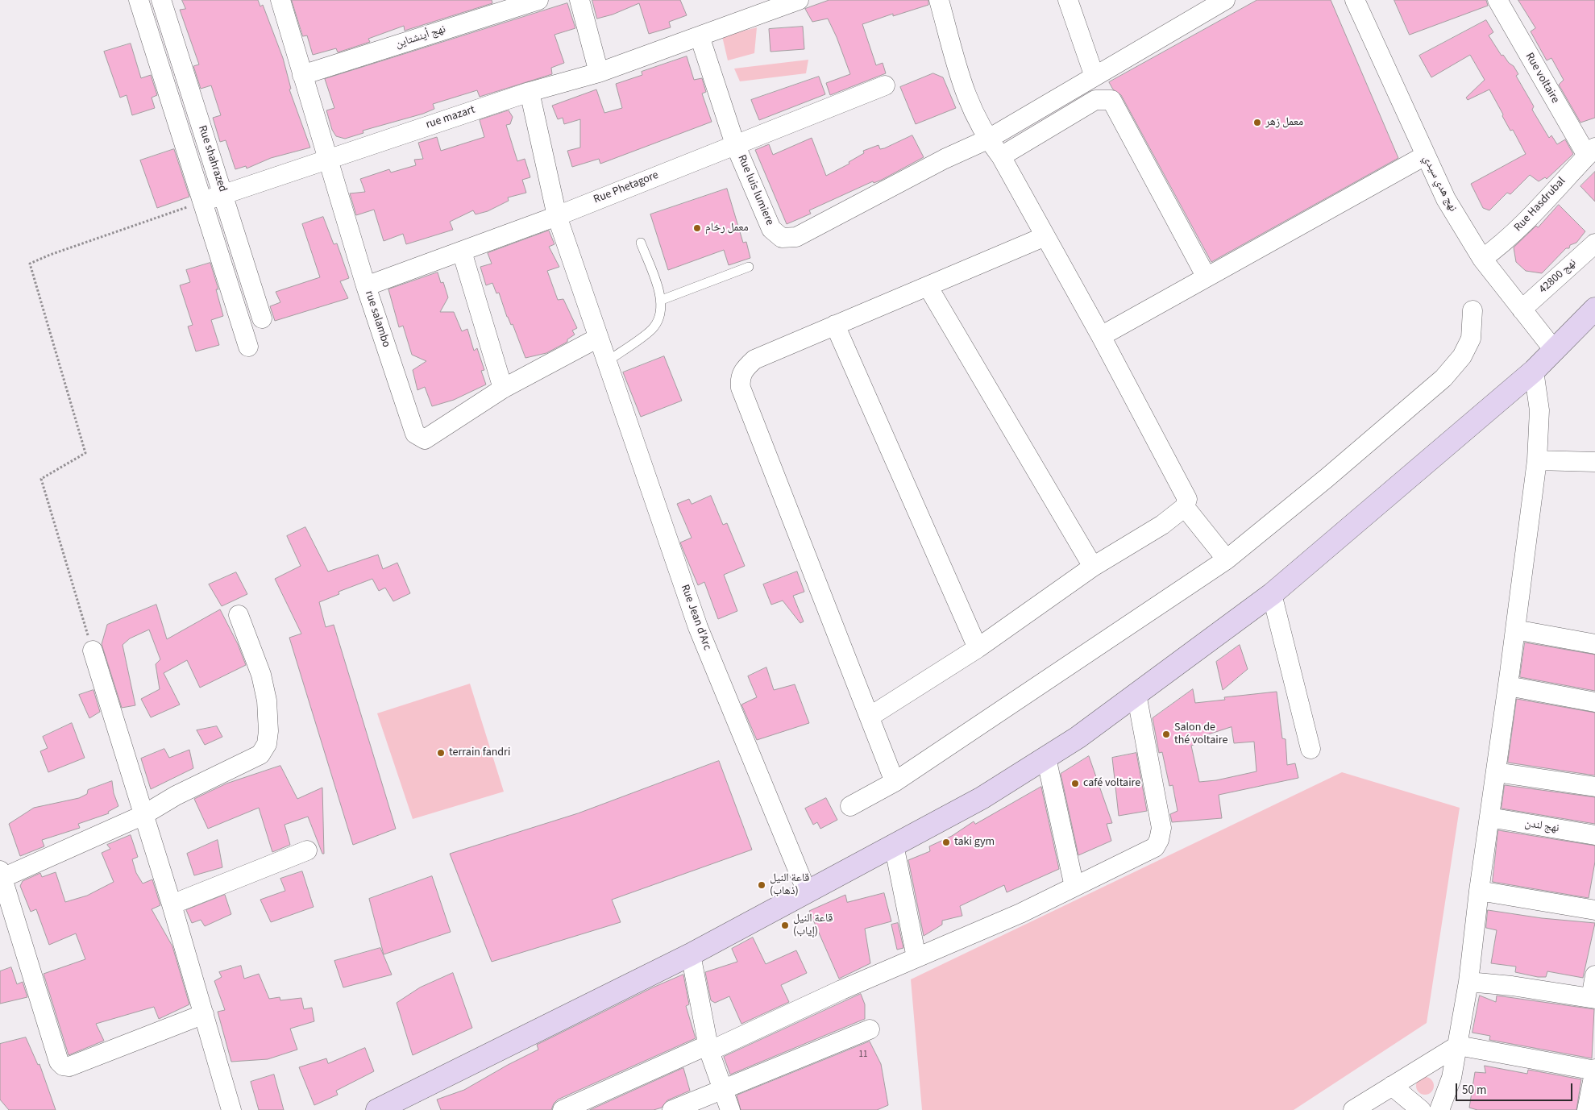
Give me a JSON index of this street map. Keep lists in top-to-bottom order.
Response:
{
  "streets": {
    "street": [
      "نهج أينشتاين",
      "Rue voltaire",
      "rue mazart",
      "Rue shahrazed",
      "نهج هدي سيدي",
      "Rue Phetagore",
      "Rue luis lumiere",
      "Rue Hasdrubal",
      "نهج 42800",
      "rue salambo",
      "Rue Jean d'Arc",
      "نهج لندن"
    ]
  },
  "crossings": [
    ["نهج أينشتاين", "rue salambo"],
    ["Rue voltaire", "Rue Hasdrubal"],
    ["rue mazart", "Rue shahrazed"],
    ["rue mazart", "Rue luis lumiere"],
    ["rue mazart", "rue salambo"],
    ["rue mazart", "Rue Jean d'Arc"],
    ["نهج هدي سيدي", "Rue Hasdrubal"],
    ["نهج هدي سيدي", "نهج 42800"],
    ["Rue Phetagore", "Rue luis lumiere"],
    ["Rue Phetagore", "rue salambo"],
    ["Rue Phetagore", "Rue Jean d'Arc"],
    ["rue salambo", "Rue Jean d'Arc"]
  ],
  "places": [
    "معمل زهر",
    "معمل رخام",
    "Salon de thé voltaire",
    "terrain fandri",
    "café voltaire",
    "taki gym",
    "قاعة النيل (ذهاب)",
    "قاعة النيل (إياب)"
  ],
  "house_numbers": ["11"],
  "scale_bar": "50 m"
}
